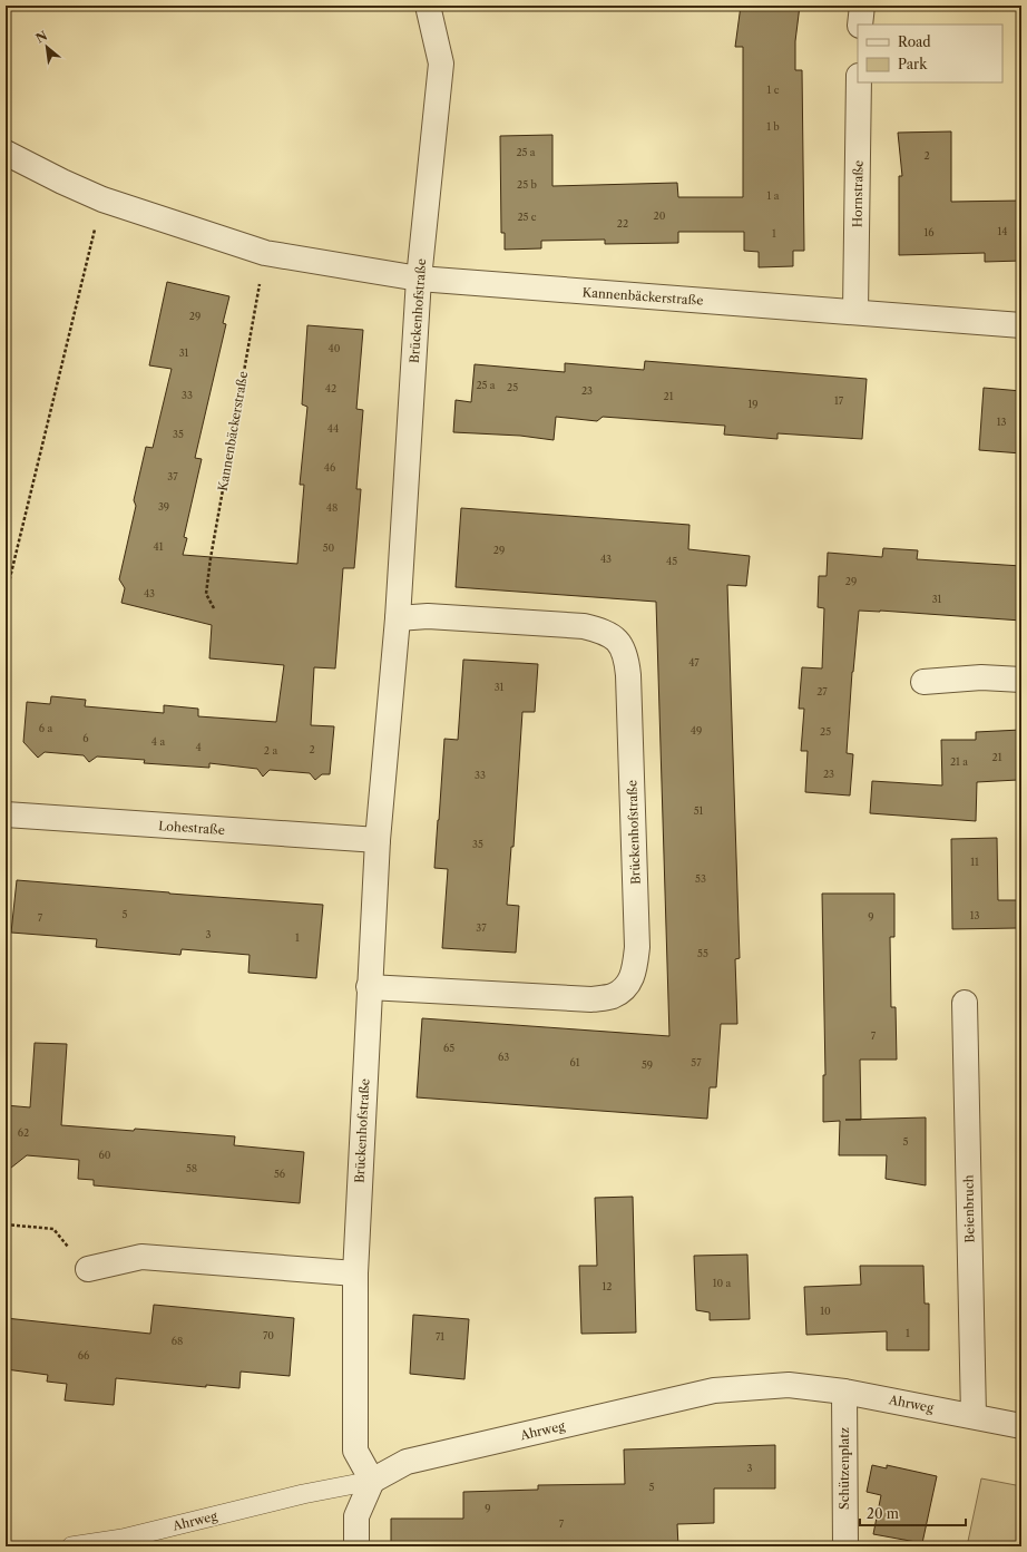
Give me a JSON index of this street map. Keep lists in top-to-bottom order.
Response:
{
  "streets": {
    "street": [
      "Hornstraße",
      "Kannenbäckerstraße",
      "Brückenhofstraße",
      "Lohestraße",
      "Beienbruch",
      "Ahrweg",
      "Schützenplatz"
    ]
  },
  "crossings": [
    ["Hornstraße", "Kannenbäckerstraße"],
    ["Kannenbäckerstraße", "Brückenhofstraße"],
    ["Brückenhofstraße", "Lohestraße"],
    ["Brückenhofstraße", "Ahrweg"],
    ["Beienbruch", "Ahrweg"],
    ["Ahrweg", "Schützenplatz"]
  ],
  "house_numbers": [
    "1 c",
    "1 b",
    "25 a",
    "2",
    "25 b",
    "1 a",
    "20",
    "25 c",
    "22",
    "14",
    "16",
    "1",
    "29",
    "40",
    "31",
    "25 a",
    "25",
    "42",
    "23",
    "33",
    "21",
    "17",
    "19",
    "13",
    "44",
    "35",
    "46",
    "37",
    "39",
    "48",
    "41",
    "50",
    "29",
    "43",
    "45",
    "29",
    "43",
    "31",
    "47",
    "31",
    "27",
    "6 a",
    "49",
    "25",
    "6",
    "4 a",
    "4",
    "2",
    "2 a",
    "21",
    "21 a",
    "23",
    "33",
    "51",
    "35",
    "11",
    "53",
    "5",
    "13",
    "9",
    "7",
    "37",
    "3",
    "1",
    "55",
    "7",
    "65",
    "63",
    "61",
    "57",
    "59",
    "62",
    "5",
    "60",
    "58",
    "56",
    "10 a",
    "12",
    "10",
    "1",
    "70",
    "71",
    "68",
    "66",
    "3",
    "5",
    "9",
    "7"
  ],
  "legend": ["Road", "Park"],
  "scale_bar": "20 m",
  "north": "top left"
}
